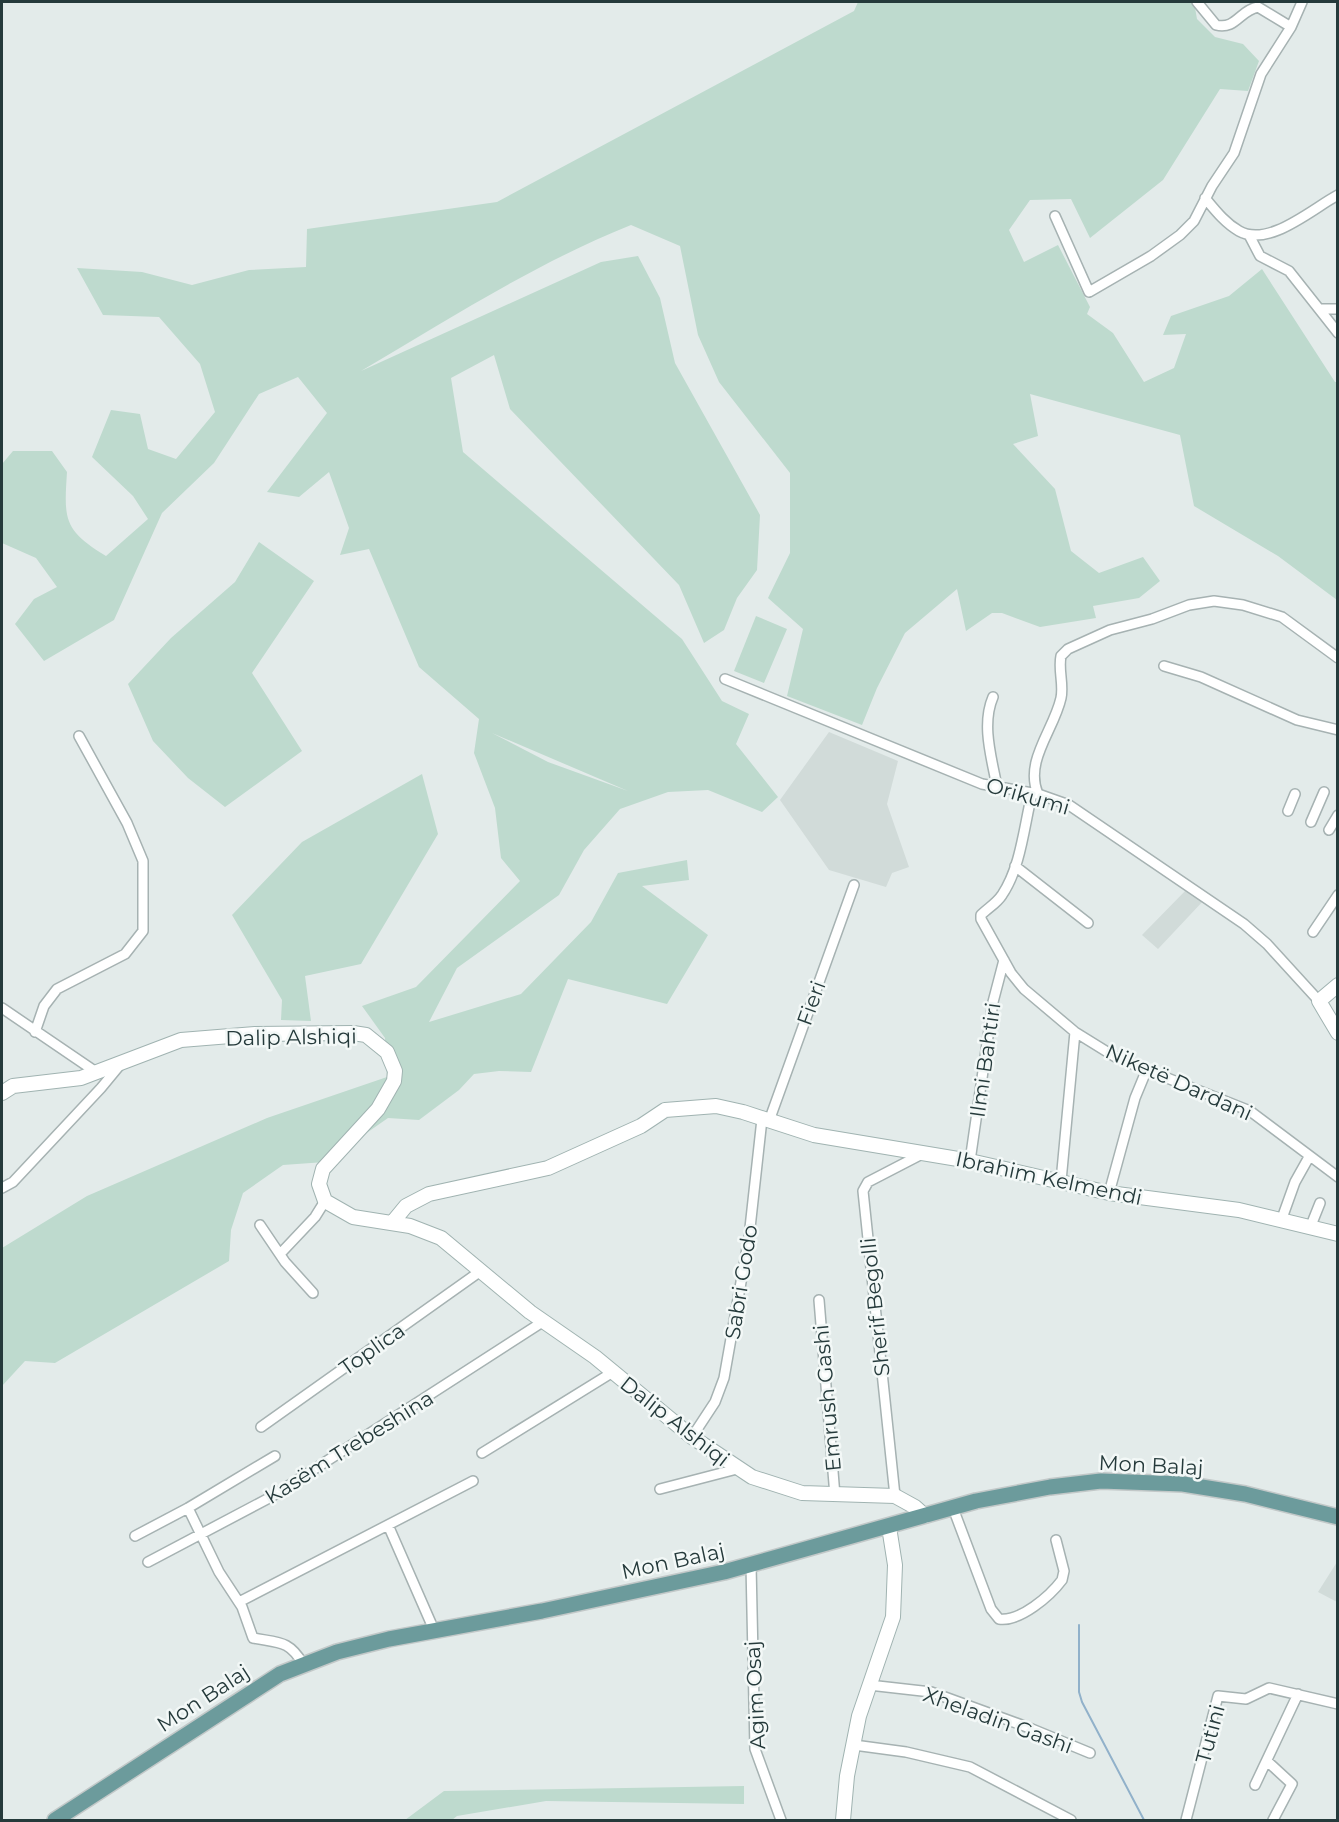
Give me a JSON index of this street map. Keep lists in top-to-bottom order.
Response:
{
  "streets": {
    "main road": ["Mon Balaj"],
    "street": [
      "Orikumi",
      "Fieri",
      "Dalip Alshiqi",
      "Ilmi Bahtiri",
      "Niketë Dardani",
      "Ibrahim Kelmendi",
      "Sabri Godo",
      "Sherif Begolli",
      "Toplica",
      "Emrush Gashi",
      "Kasëm Trebeshina",
      "Agim Osaj",
      "Xheladin Gashi",
      "Tutini"
    ]
  },
  "crossings": [
    ["Fieri", "Ibrahim Kelmendi"],
    ["Fieri", "Sabri Godo"],
    ["Dalip Alshiqi", "Ibrahim Kelmendi"],
    ["Dalip Alshiqi", "Sabri Godo"],
    ["Dalip Alshiqi", "Sherif Begolli"],
    ["Dalip Alshiqi", "Toplica"],
    ["Dalip Alshiqi", "Emrush Gashi"],
    ["Dalip Alshiqi", "Kasëm Trebeshina"],
    ["Ilmi Bahtiri", "Niketë Dardani"],
    ["Ilmi Bahtiri", "Ibrahim Kelmendi"],
    ["Ibrahim Kelmendi", "Sabri Godo"],
    ["Ibrahim Kelmendi", "Sherif Begolli"],
    ["Mon Balaj", "Agim Osaj"]
  ]
}
